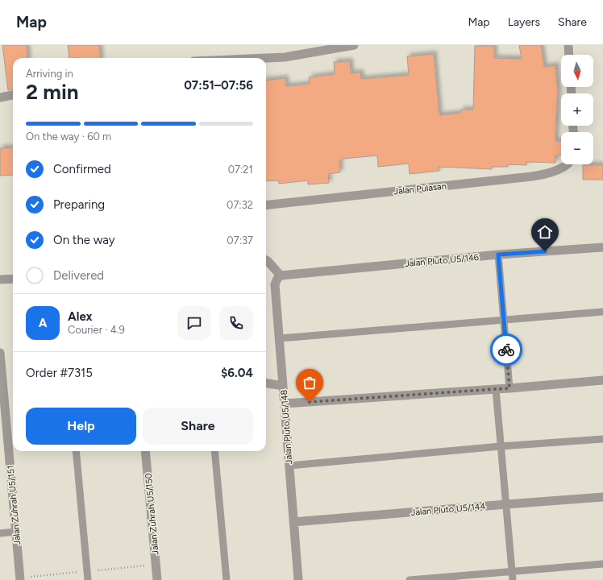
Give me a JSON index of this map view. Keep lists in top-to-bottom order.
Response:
{
  "streets": {
    "street": [
      "Jalan Pulasan",
      "Jalan Pluto U5/146",
      "Jalan Pluto U5/148",
      "Jalan Zuhrah U5/151",
      "Jalan Pluto U5/144",
      "Jalan Zuhrah U5/150"
    ]
  },
  "crossings": [
    ["Jalan Pluto U5/146", "Jalan Pluto U5/148"],
    ["Jalan Pluto U5/148", "Jalan Pluto U5/144"]
  ],
  "north": "bottom",
  "page": {
    "header": "Map",
    "nav": ["Map", "Layers", "Share"],
    "map_buttons": ["+", "−"],
    "heading": ["2 min", "Arriving in", "07:51–07:56"],
    "panel": [
      "Alex",
      "Courier · 4.9",
      "Order #7315",
      "$6.04"
    ],
    "bar": "On the way · 60 m",
    "list": [
      ["Confirmed", "07:21"],
      ["Preparing", "07:32"],
      ["On the way", "07:37"],
      "Delivered"
    ],
    "round": "A",
    "buttons": ["Help", "Share"]
  }
}
